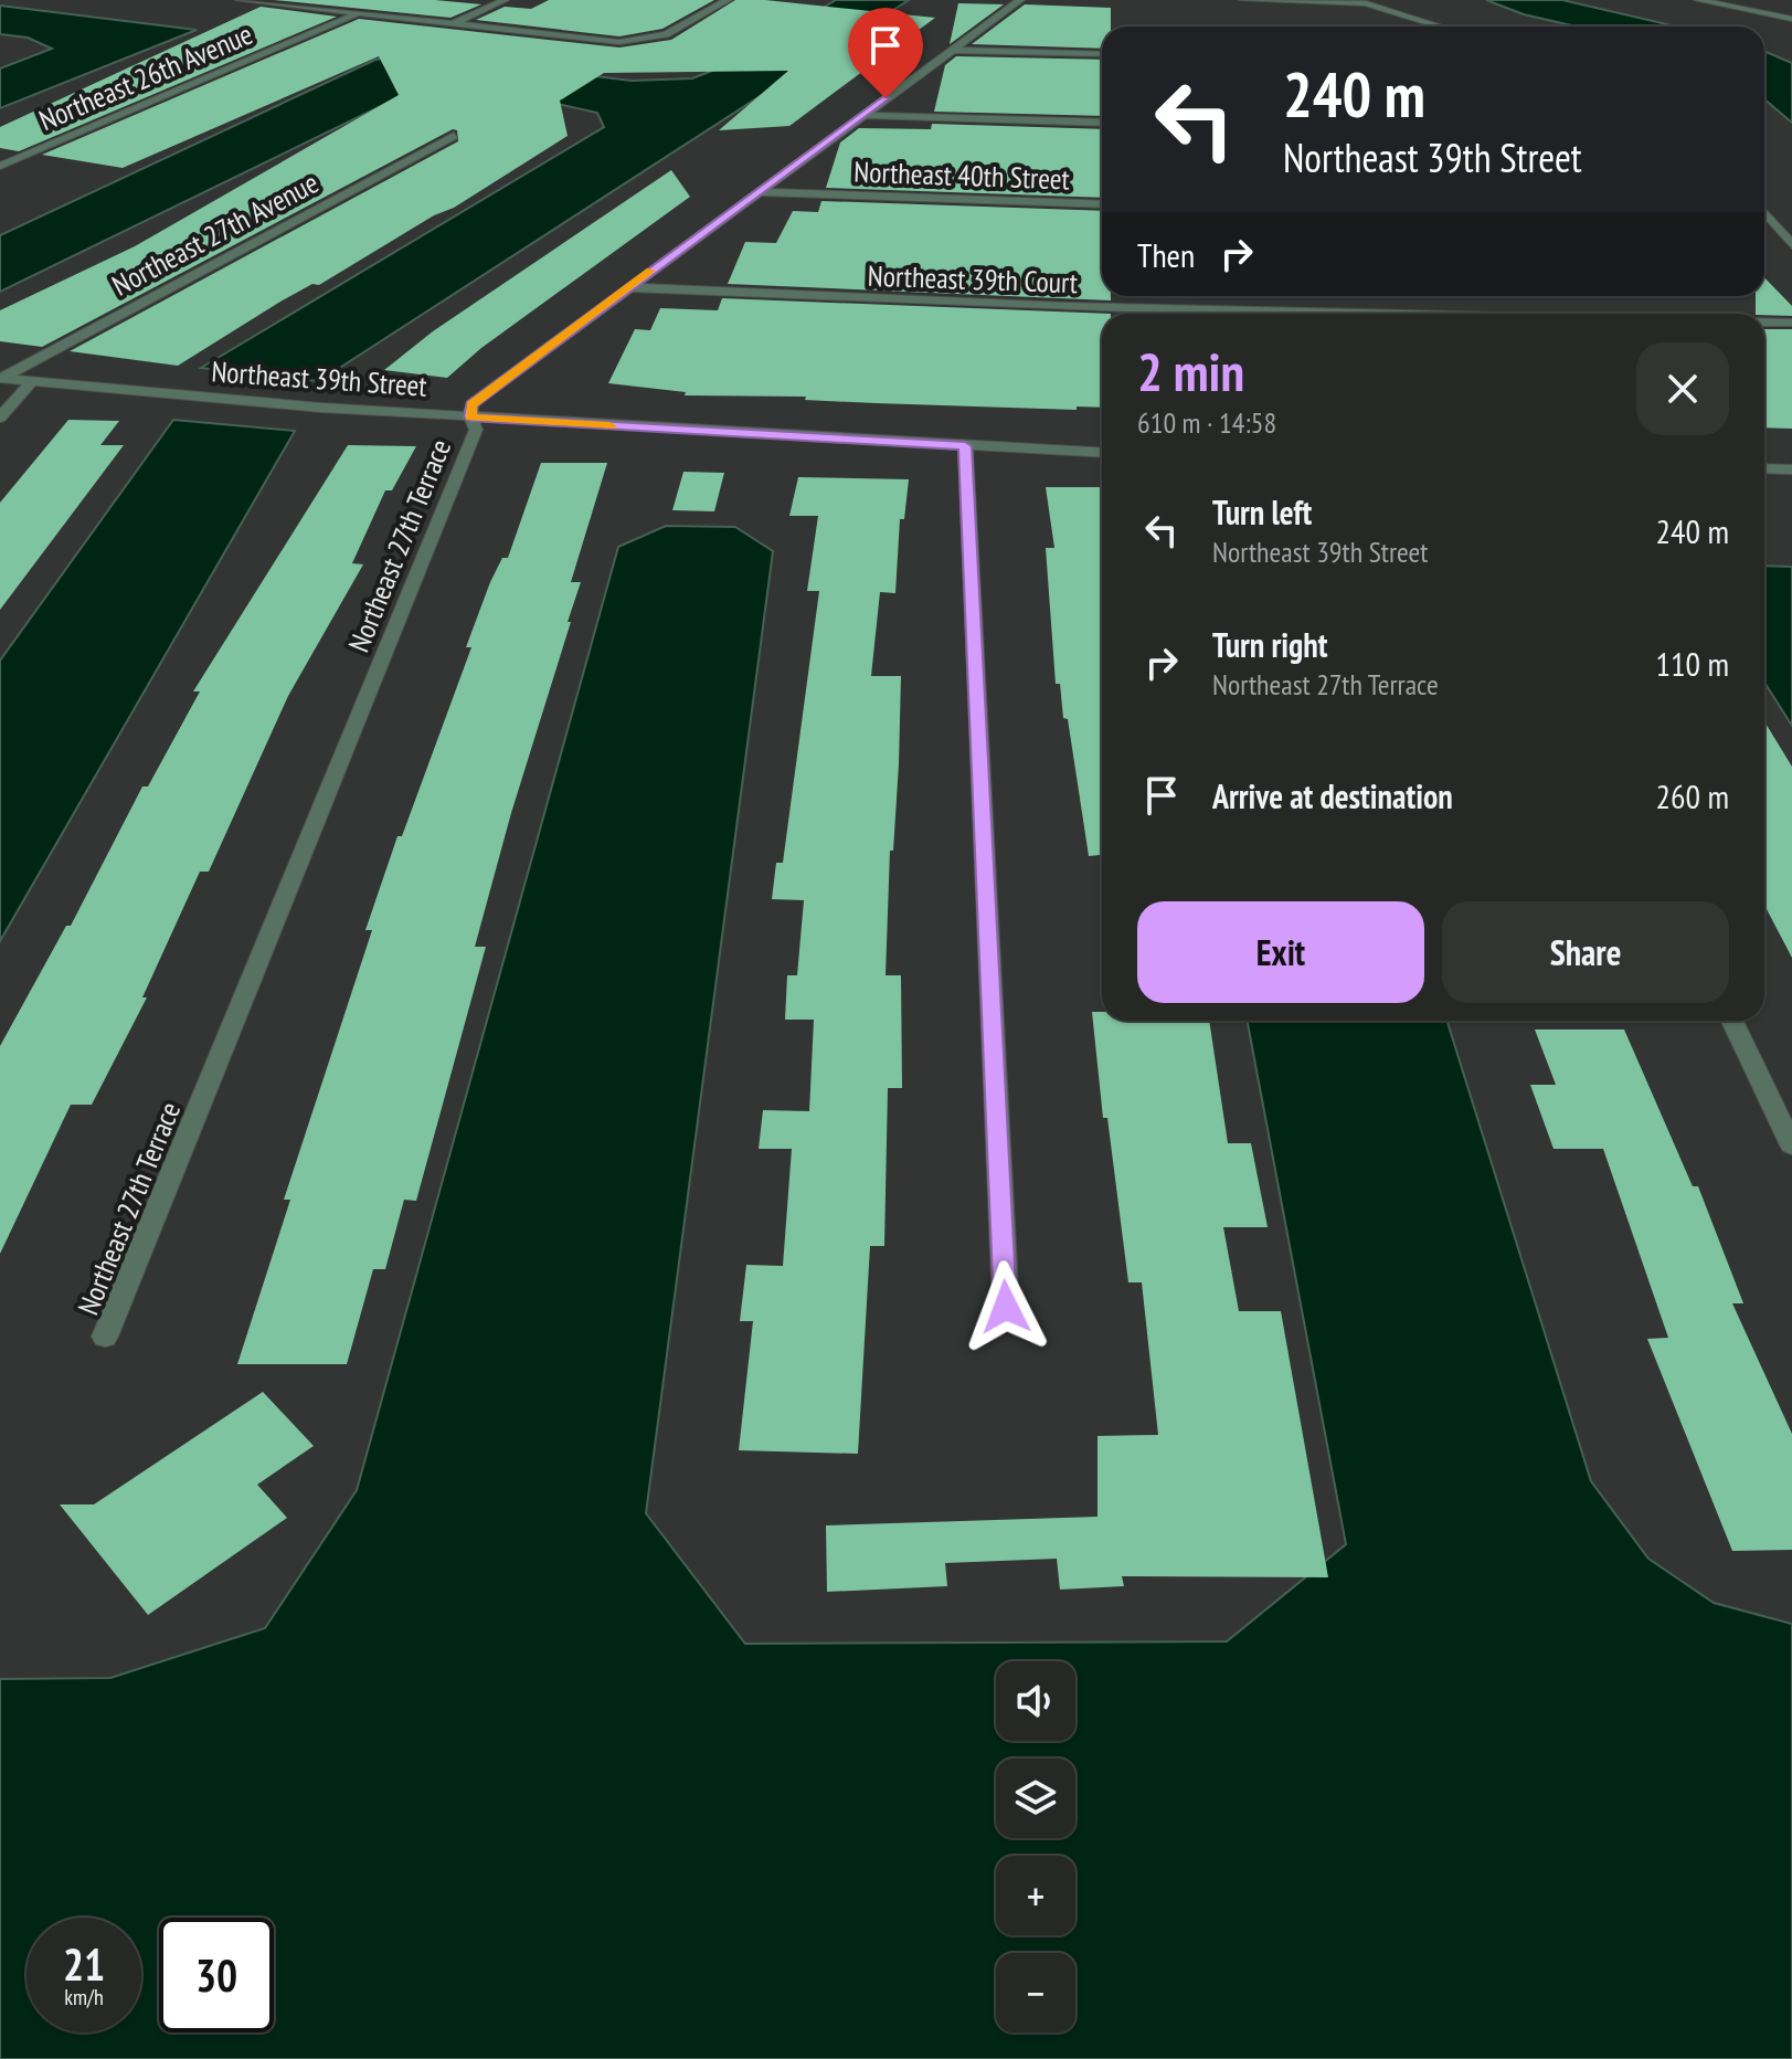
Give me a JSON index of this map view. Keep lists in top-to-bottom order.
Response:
{
  "streets": {
    "street": [
      "Northeast 26th Avenue",
      "Northeast 40th Street",
      "Northeast 27th Avenue",
      "Northeast 39th Court",
      "Northeast 39th Street",
      "Northeast 27th Terrace"
    ]
  },
  "crossings": [
    ["Northeast 40th Street", "Northeast 27th Terrace"],
    ["Northeast 27th Avenue", "Northeast 39th Street"],
    ["Northeast 39th Court", "Northeast 27th Terrace"],
    ["Northeast 39th Street", "Northeast 27th Terrace"]
  ],
  "page": {
    "turn": ["240 m", "Northeast 39th Street"],
    "then": "Then",
    "heading": ["2 min", "610 m · 14:58"],
    "list": [
      {
        "name": "Turn left",
        "note": "Northeast 39th Street",
        "value": "240 m"
      },
      {
        "name": "Turn right",
        "note": "Northeast 27th Terrace",
        "value": "110 m"
      },
      {
        "name": "Arrive at destination",
        "value": "260 m"
      }
    ],
    "buttons": ["Exit", "Share"],
    "map_buttons": ["+", "−"],
    "speed": "21 km/h",
    "limit": "30"
  }
}
